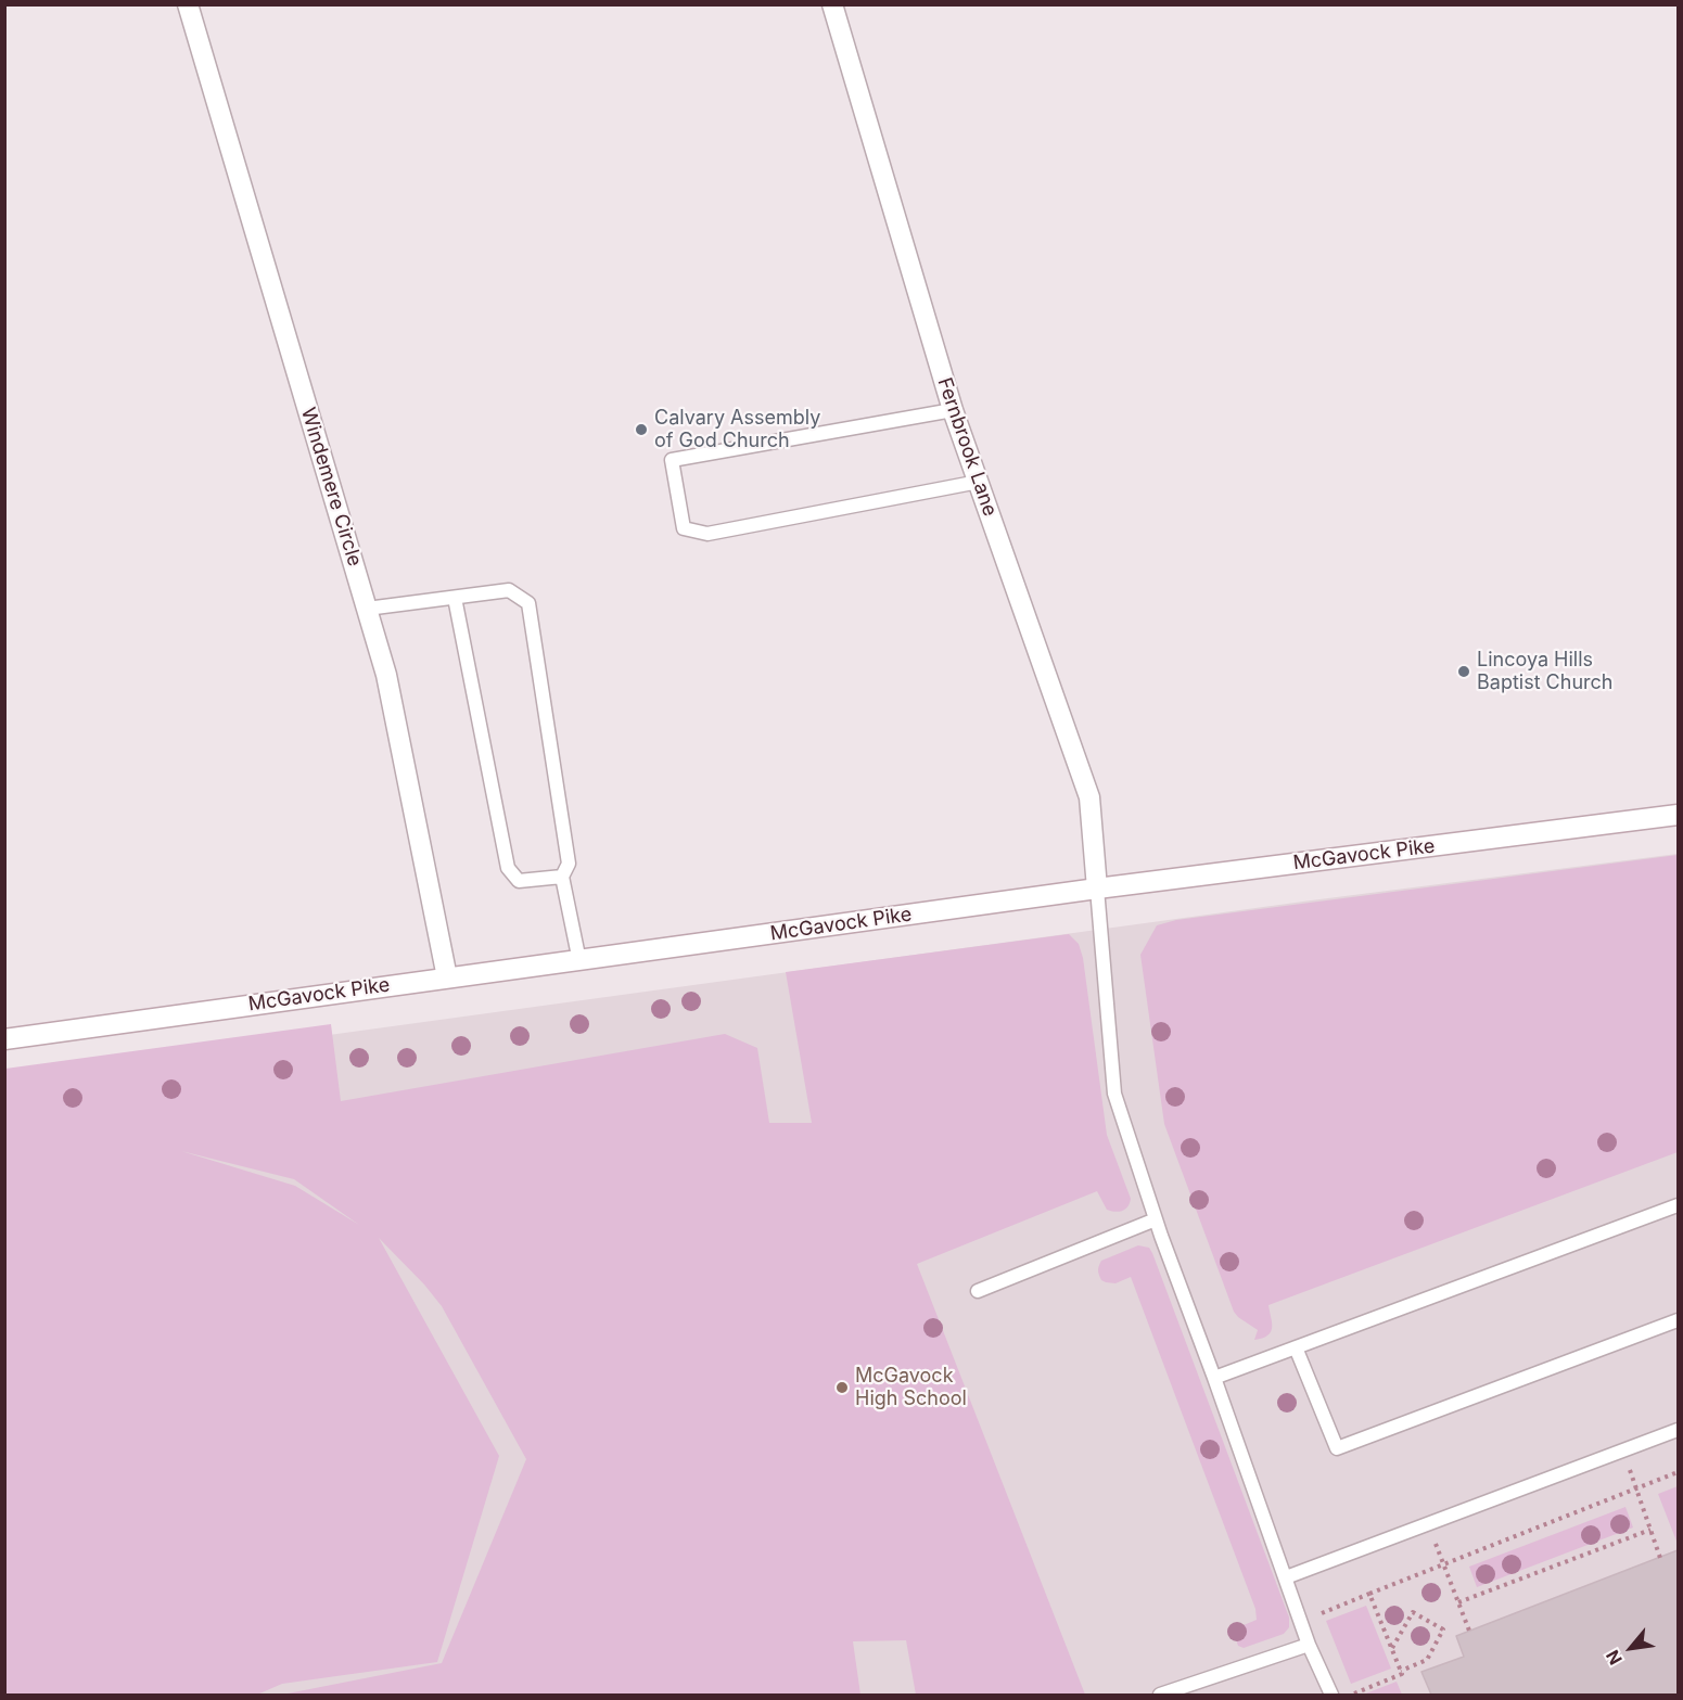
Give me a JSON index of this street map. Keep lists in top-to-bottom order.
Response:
{
  "streets": {
    "street": ["Fernbrook Lane", "Windemere Circle", "McGavock Pike"]
  },
  "crossings": [
    ["Fernbrook Lane", "McGavock Pike"],
    ["Windemere Circle", "McGavock Pike"]
  ],
  "places": ["Calvary Assembly of God Church", "Lincoya Hills Baptist Church", "McGavock High School"],
  "north": "bottom left"
}
